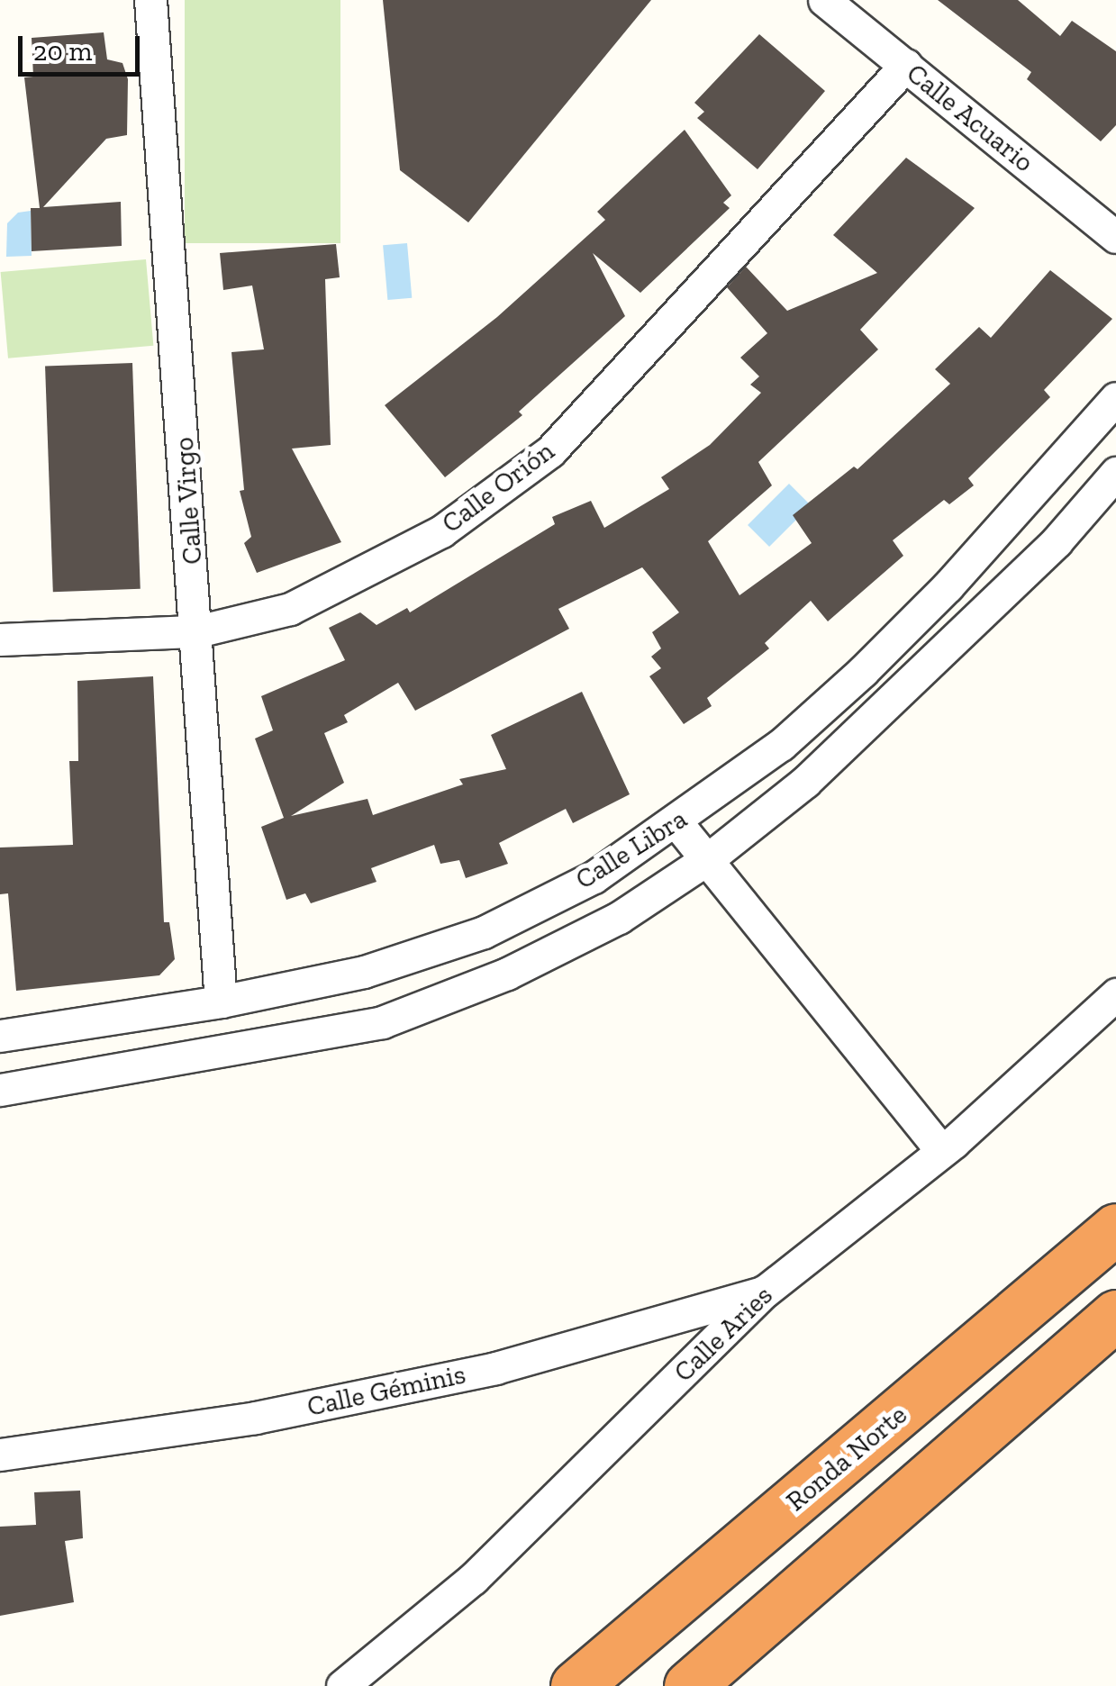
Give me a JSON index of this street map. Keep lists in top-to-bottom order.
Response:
{
  "streets": {
    "highway": ["Ronda Norte"],
    "street": [
      "Calle Acuario",
      "Calle Orión",
      "Calle Virgo",
      "Calle Libra",
      "Calle Aries",
      "Calle Géminis"
    ]
  },
  "crossings": [
    ["Calle Acuario", "Calle Orión"],
    ["Calle Orión", "Calle Virgo"],
    ["Calle Virgo", "Calle Libra"],
    ["Calle Aries", "Calle Géminis"]
  ],
  "scale_bar": "20 m"
}
